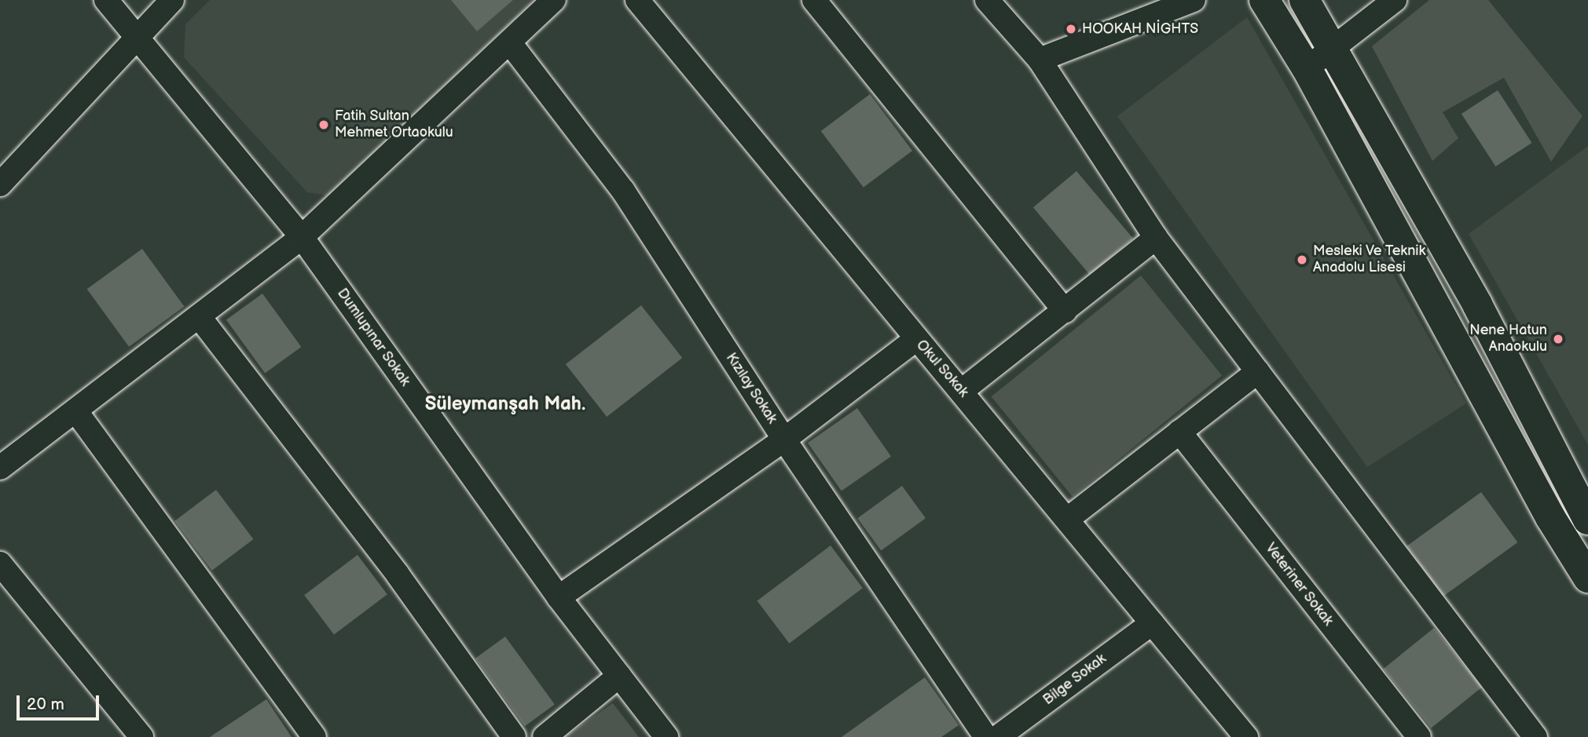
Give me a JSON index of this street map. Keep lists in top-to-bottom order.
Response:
{
  "streets": {
    "street": [
      "Dumlupınar Sokak",
      "Okul Sokak",
      "Kızılay Sokak",
      "Veteriner Sokak",
      "Bilge Sokak"
    ]
  },
  "crossings": [
    ["Okul Sokak", "Bilge Sokak"]
  ],
  "districts": ["Süleymanşah Mah."],
  "places": [
    "HOOKAH NİGHTS",
    "Fatih Sultan Mehmet Ortaokulu",
    "Mesleki Ve Teknik Anadolu Lisesi",
    "Nene Hatun Anaokulu"
  ],
  "scale_bar": "20 m"
}
